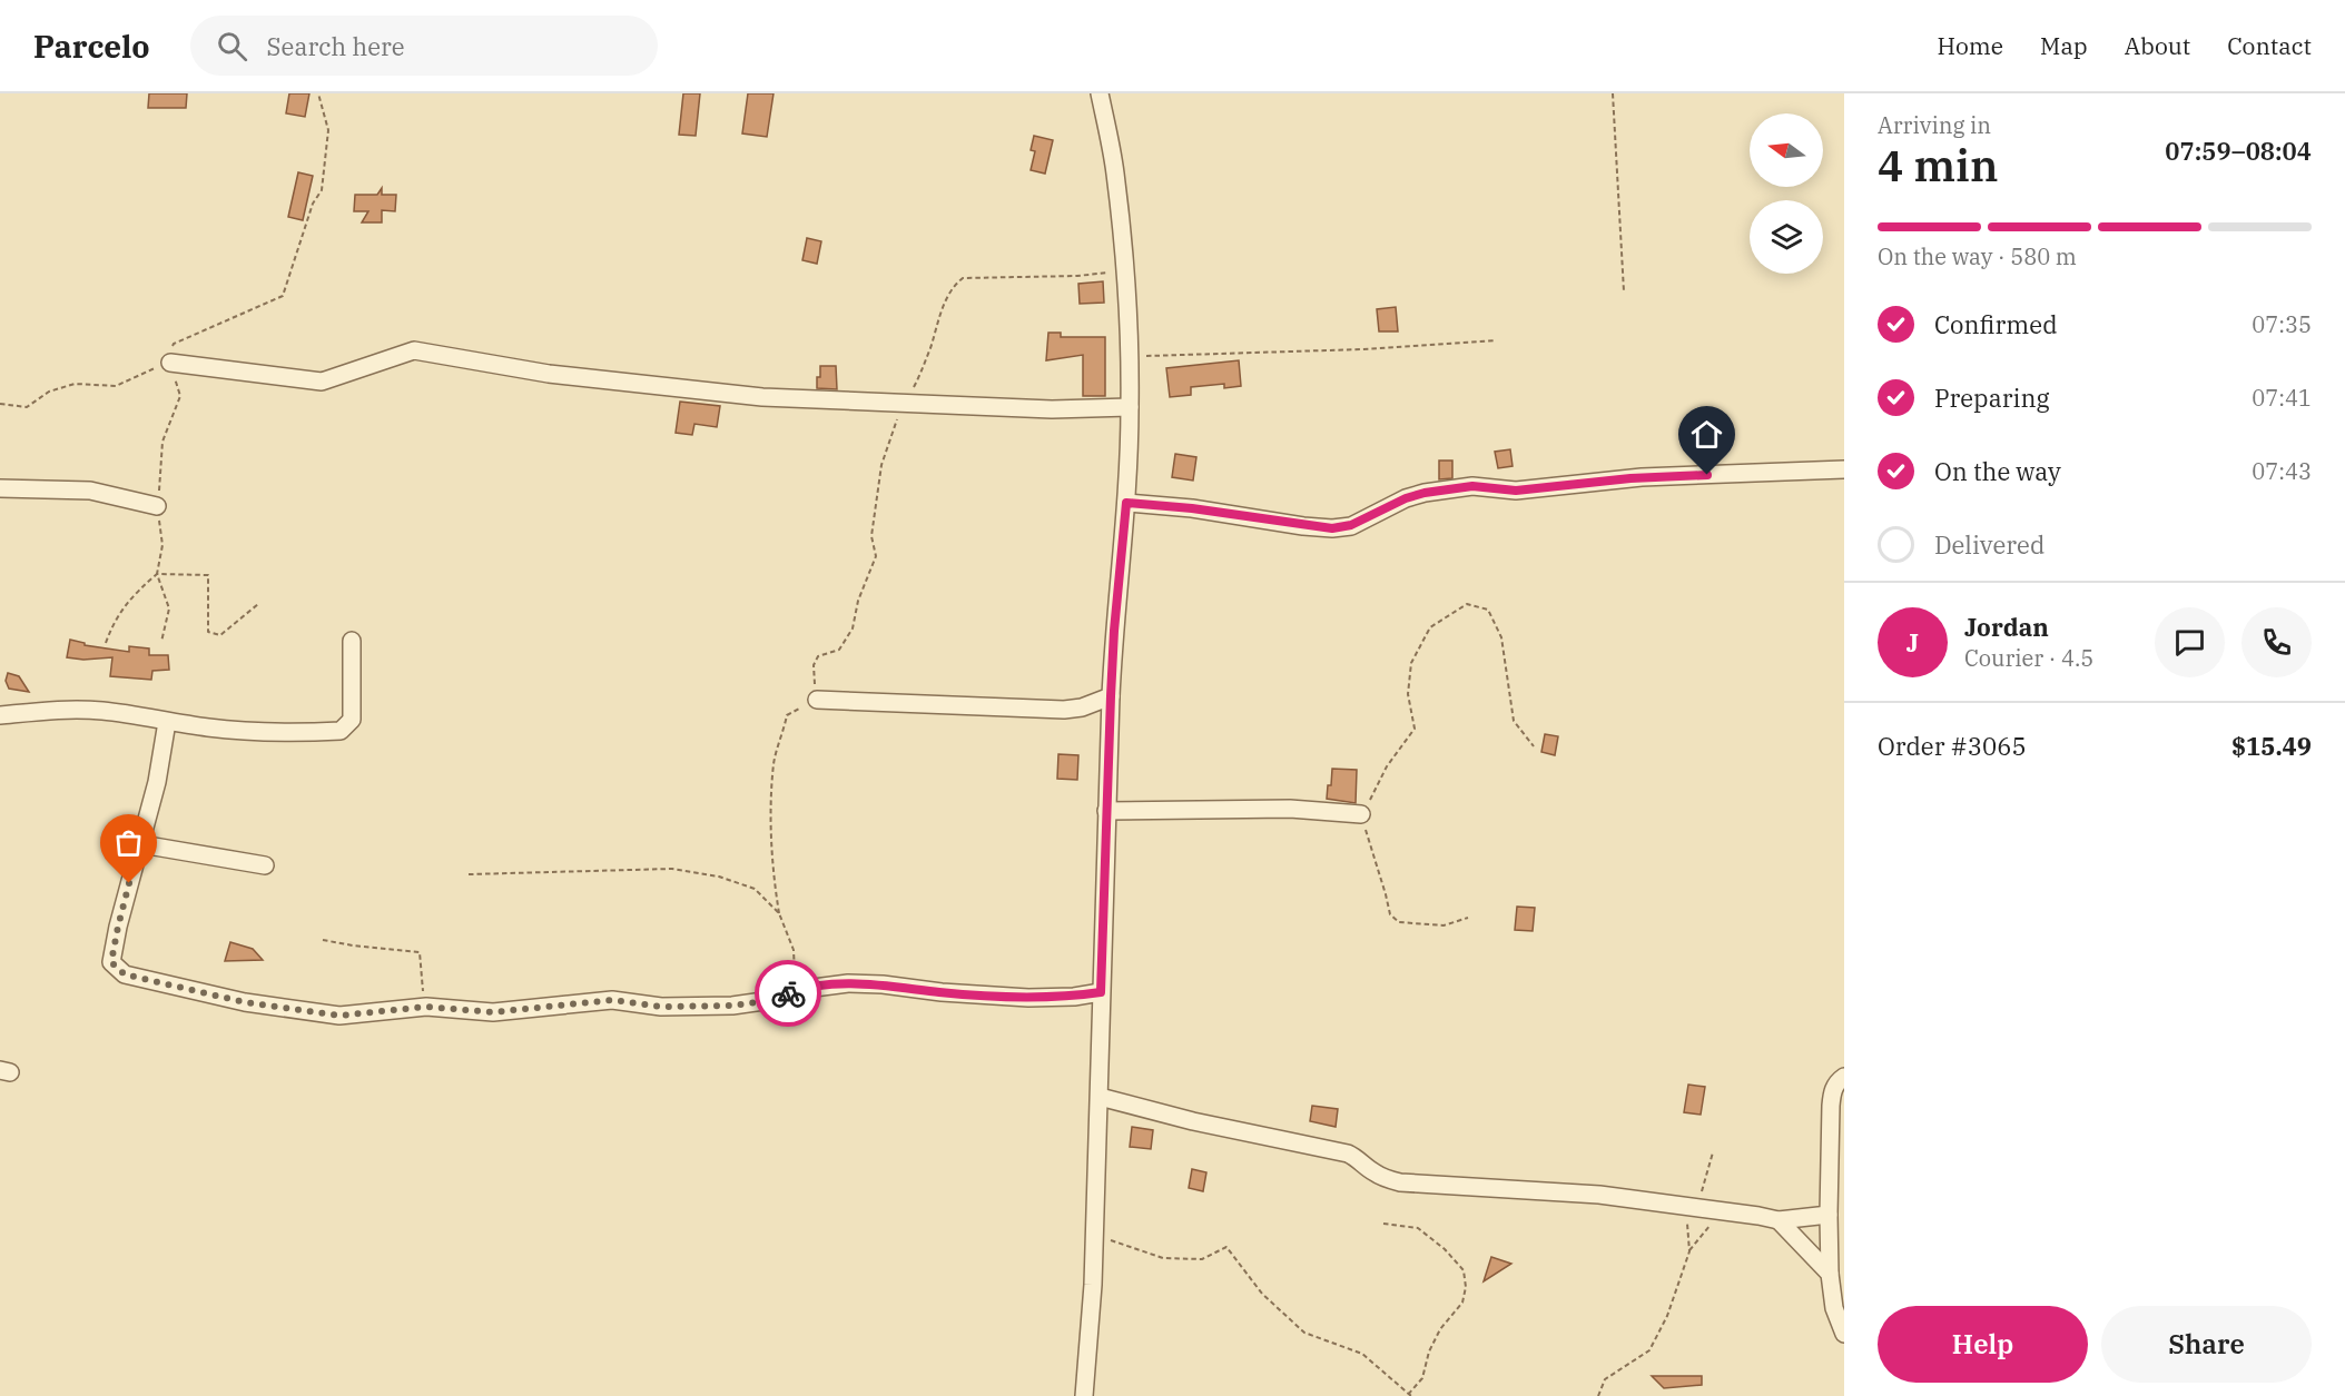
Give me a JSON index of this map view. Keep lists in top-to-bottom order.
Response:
{
  "north": "left",
  "page": {
    "header": "Parcelo",
    "search": "Search here",
    "nav": [
      "Home",
      "Map",
      "About",
      "Contact"
    ],
    "heading": ["4 min", "Arriving in", "07:59–08:04"],
    "panel": [
      "Jordan",
      "Courier · 4.5",
      "Order #3065",
      "$15.49"
    ],
    "bar": "On the way · 580 m",
    "list": [
      ["Confirmed", "07:35"],
      ["Preparing", "07:41"],
      ["On the way", "07:43"],
      "Delivered"
    ],
    "round": "J",
    "buttons": ["Help", "Share"]
  }
}
